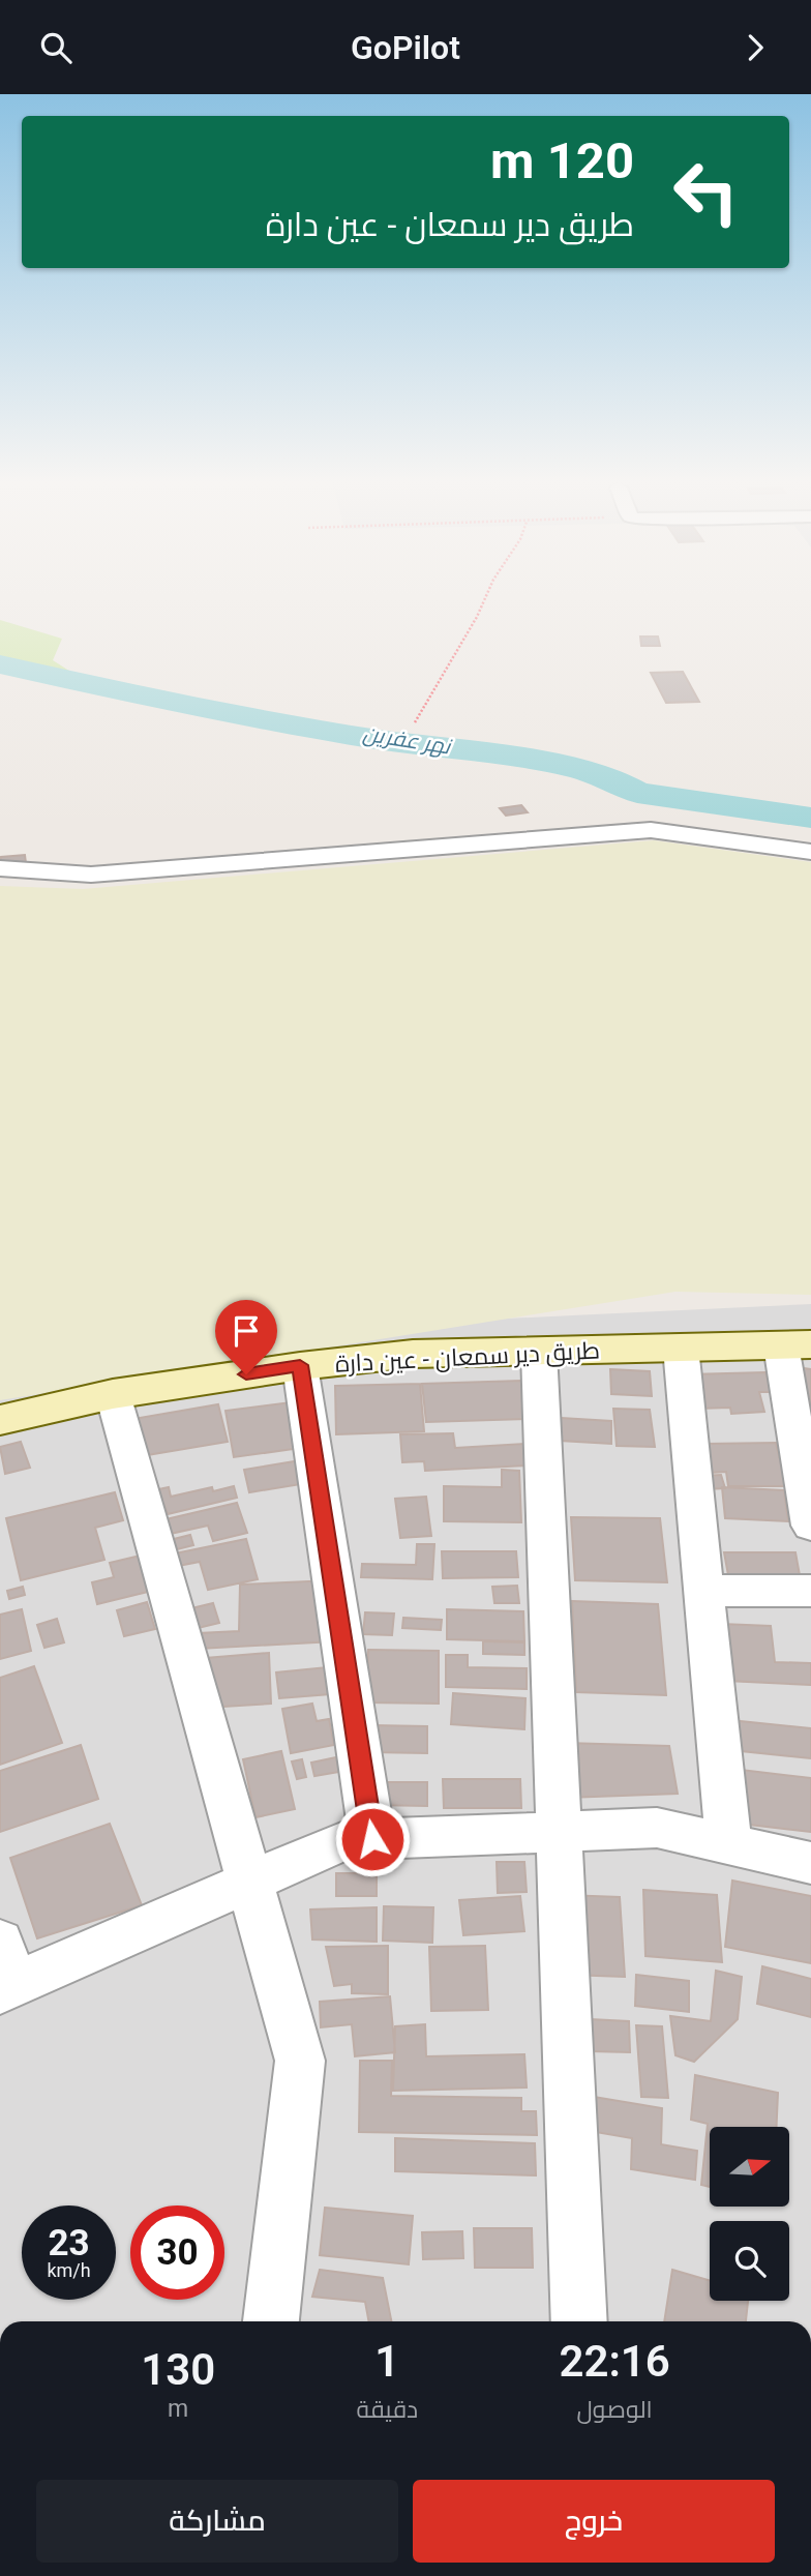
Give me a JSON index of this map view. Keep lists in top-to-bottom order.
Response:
{
  "streets": {
    "main road": ["طريق دير سمعان - عين دارة"]
  },
  "water": ["نهر عفرين"],
  "north": "right",
  "page": {
    "header": "GoPilot",
    "turn": ["120 m", "طريق دير سمعان - عين دارة"],
    "speed": "23 km/h",
    "limit": "30",
    "eta": [
      "22:16",
      "الوصول",
      "1",
      "دقيقة",
      "130",
      "m"
    ],
    "buttons": ["خروج", "مشاركة"]
  }
}
